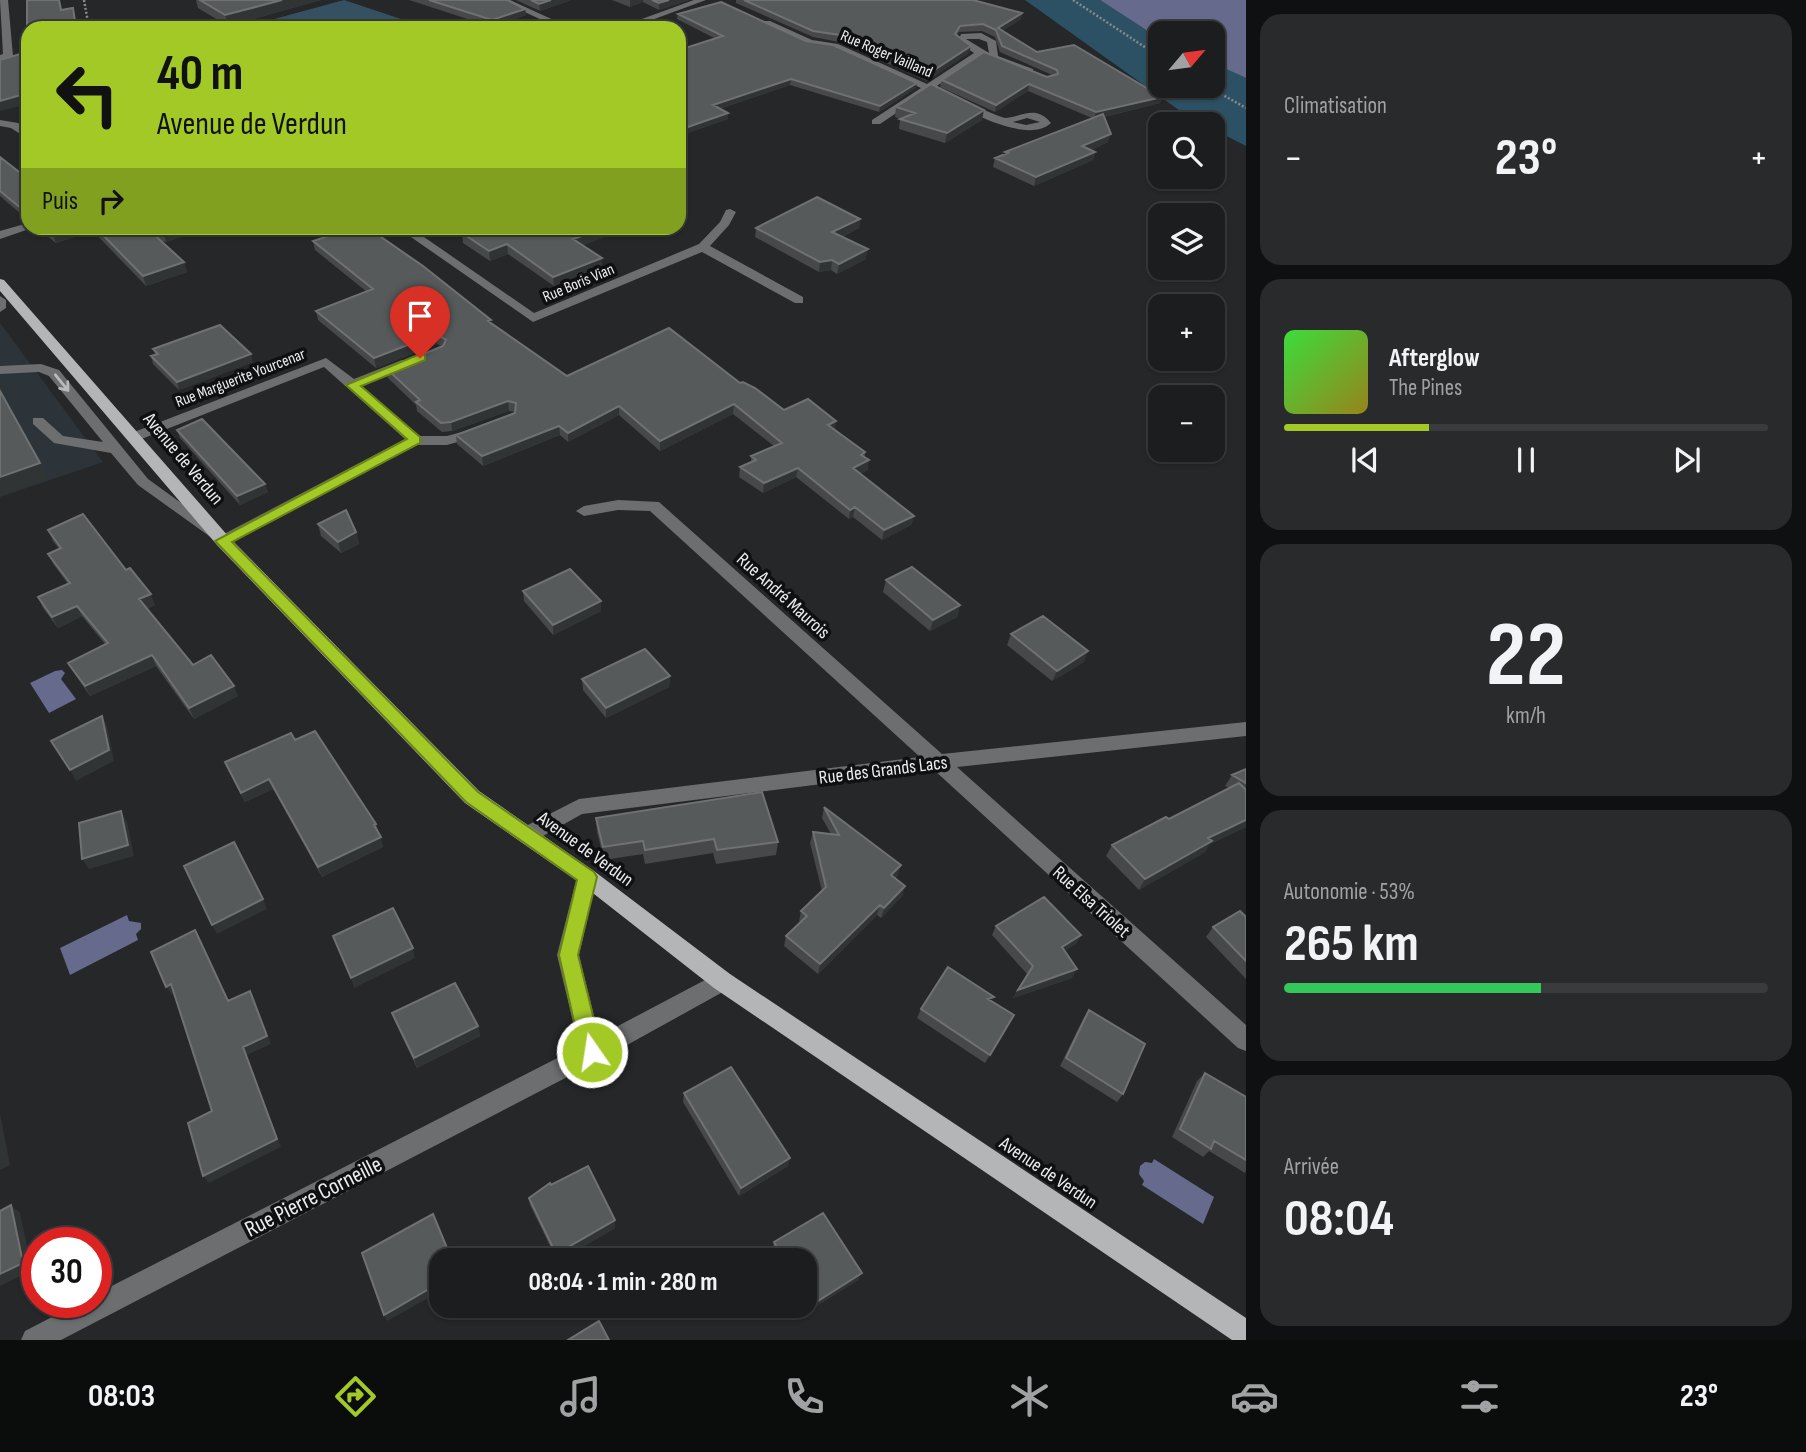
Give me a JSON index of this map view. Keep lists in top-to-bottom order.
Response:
{
  "streets": {
    "main road": ["Avenue de Verdun"],
    "street": [
      "Rue Roger Vailland",
      "Rue Boris Vian",
      "Rue Marguerite Yourcenar",
      "Rue André Maurois",
      "Rue des Grands Lacs",
      "Rue Elsa Triolet",
      "Rue Pierre Corneille"
    ]
  },
  "crossings": [
    ["Rue Marguerite Yourcenar", "Avenue de Verdun"],
    ["Avenue de Verdun", "Rue des Grands Lacs"],
    ["Avenue de Verdun", "Rue Pierre Corneille"],
    ["Rue André Maurois", "Rue des Grands Lacs"],
    ["Rue André Maurois", "Rue Elsa Triolet"],
    ["Rue des Grands Lacs", "Rue Elsa Triolet"]
  ],
  "north": "top right",
  "page": {
    "tile": [
      "Climatisation",
      ["22", "km/h"],
      ["Autonomie · 53%", "265 km"],
      ["Arrivée", "08:04"]
    ],
    "map_buttons": ["+", "−"],
    "turn": ["40 m", "Avenue de Verdun"],
    "heat": ["−", "23°", "+"],
    "then": "Puis",
    "song": ["Afterglow", "The Pines"],
    "limit": "30",
    "trip": "08:04 · 1 min · 280 m",
    "tabs": ["08:03", "23°"]
  }
}
